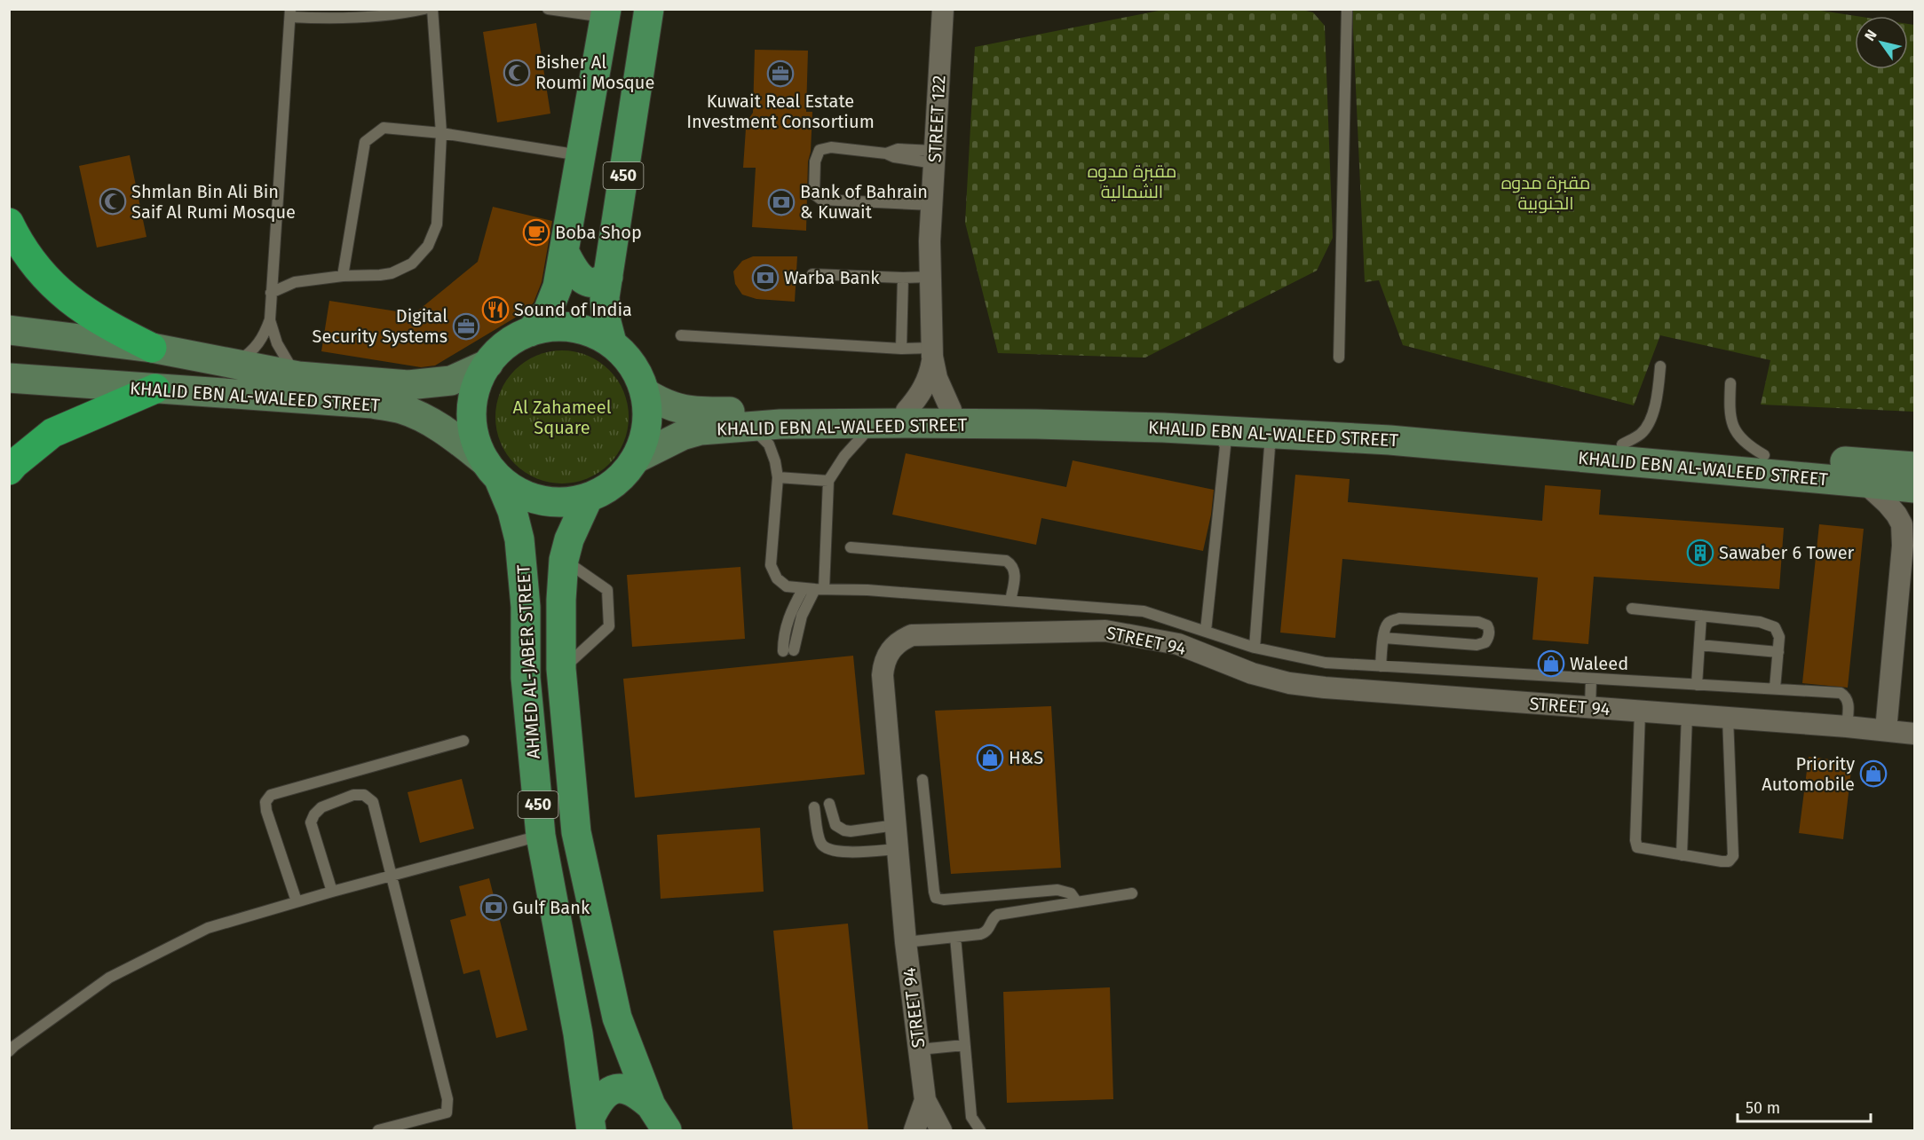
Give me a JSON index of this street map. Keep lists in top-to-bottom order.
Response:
{
  "streets": {
    "main road": ["450", "KHALID EBN AL-WALEED STREET", "AHMED AL-JABER STREET"],
    "street": ["STREET 122", "STREET 94"]
  },
  "crossings": [
    ["STREET 122", "KHALID EBN AL-WALEED STREET"],
    ["450", "KHALID EBN AL-WALEED STREET"],
    ["450", "AHMED AL-JABER STREET"],
    ["KHALID EBN AL-WALEED STREET", "AHMED AL-JABER STREET"]
  ],
  "parks": ["مقبرة مدوه الشمالية", "مقبرة مدوه الجنوبية", "Al Zahameel Square"],
  "places": {
    "mosque": ["Bisher Al Roumi Mosque", "Shmlan Bin Ali Bin Saif Al Rumi Mosque"],
    "office": ["Kuwait Real Estate Investment Consortium", "Digital Security Systems"],
    "bank": ["Bank of Bahrain & Kuwait", "Warba Bank", "Gulf Bank"],
    "cafe": ["Boba Shop"],
    "restaurant": ["Sound of India"],
    "building": ["Sawaber 6 Tower"],
    "shop": ["Waleed", "H&S", "Priority Automobile"]
  },
  "scale_bar": "50 m",
  "north": "top left"
}
